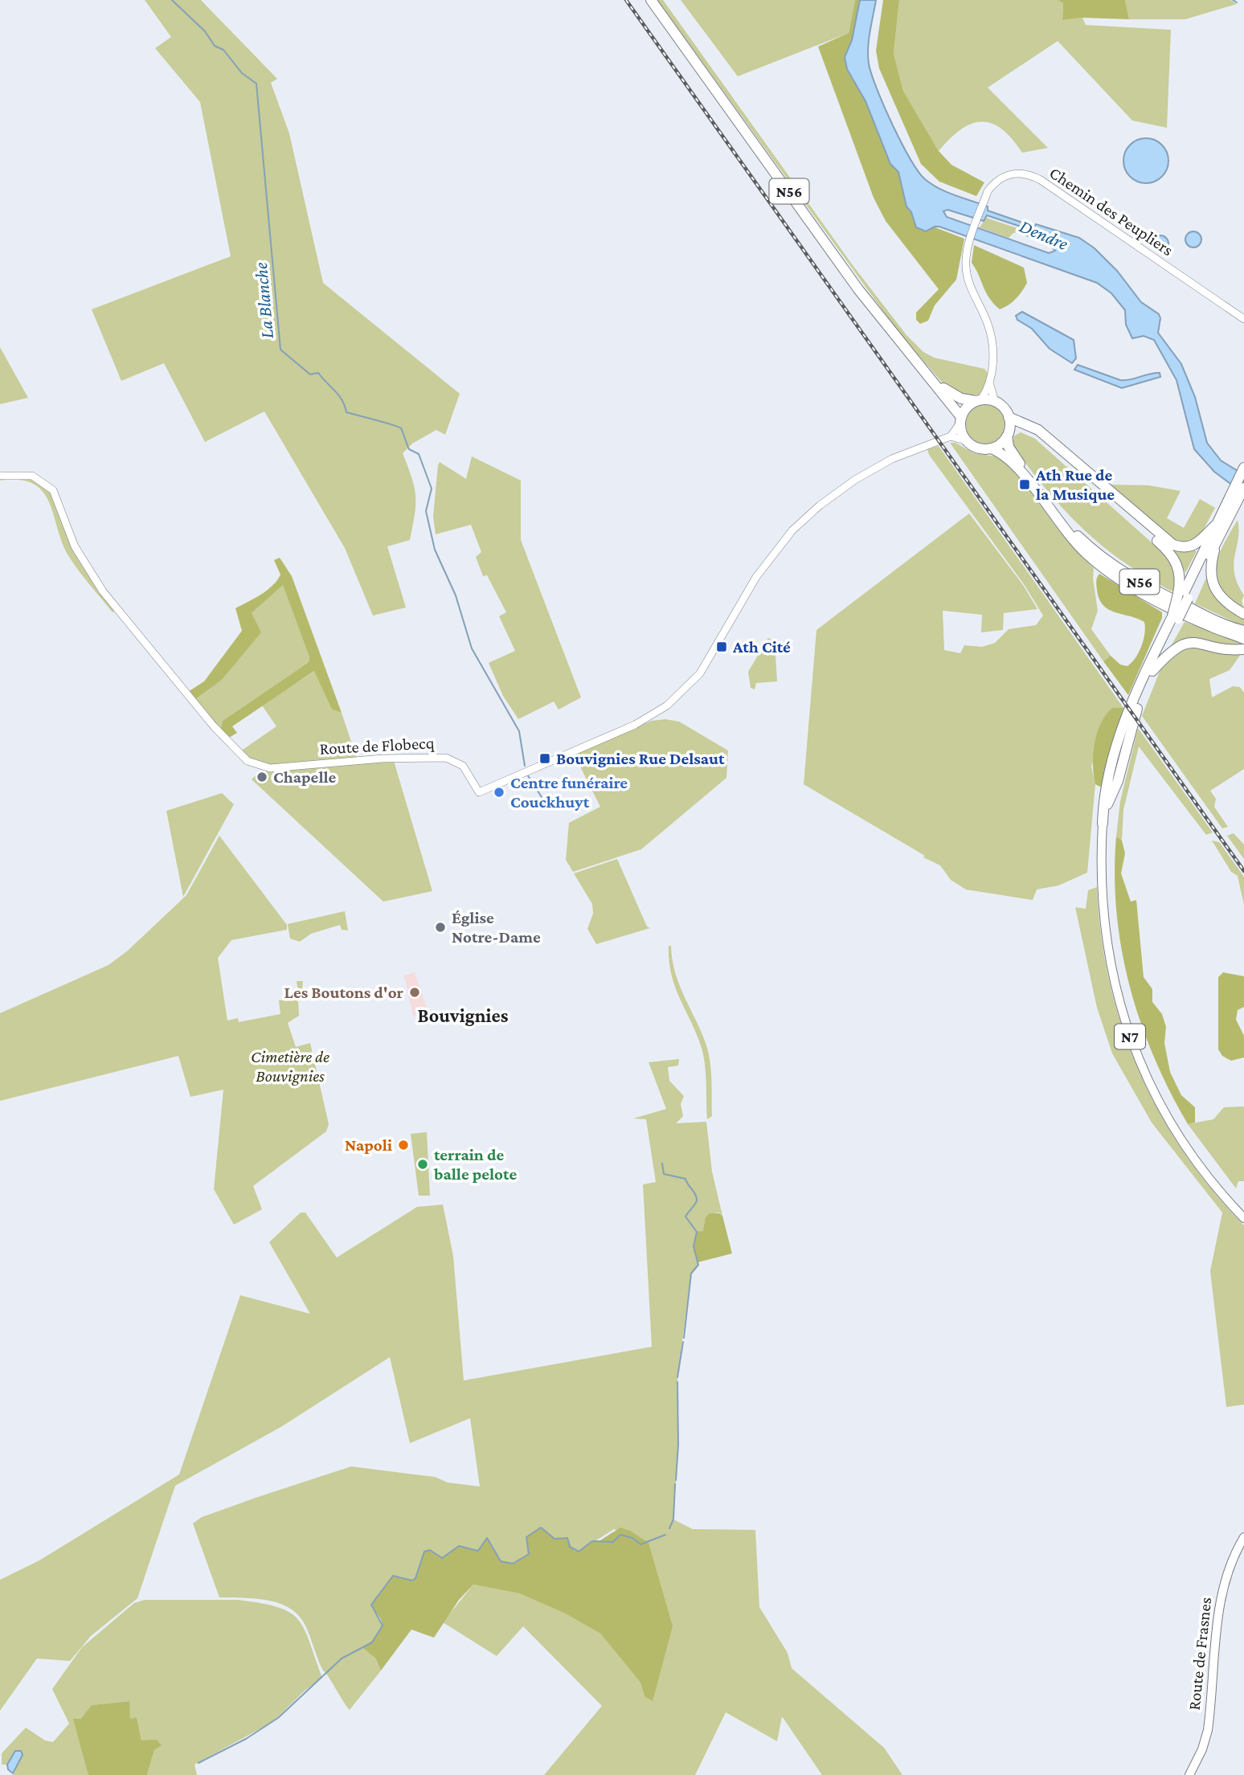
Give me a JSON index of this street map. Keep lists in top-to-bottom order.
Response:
{
  "streets": {
    "highway": ["N56", "N7"],
    "main road": ["Route de Frasnes"],
    "street": ["Chemin des Peupliers", "Route de Flobecq"]
  },
  "crossings": [
    ["N56", "Chemin des Peupliers"]
  ],
  "districts": ["Bouvignies"],
  "water": ["Dendre", "La Blanche"],
  "parks": ["Cimetière de Bouvignies"],
  "places": {
    "transit": ["Ath Rue de la Musique", "Ath Cité", "Bouvignies Rue Delsaut"],
    "other": [
      "Chapelle",
      "Centre funéraire Couckhuyt",
      "Église Notre-Dame",
      "Les Boutons d'or",
      "Napoli",
      "terrain de balle pelote"
    ]
  }
}
